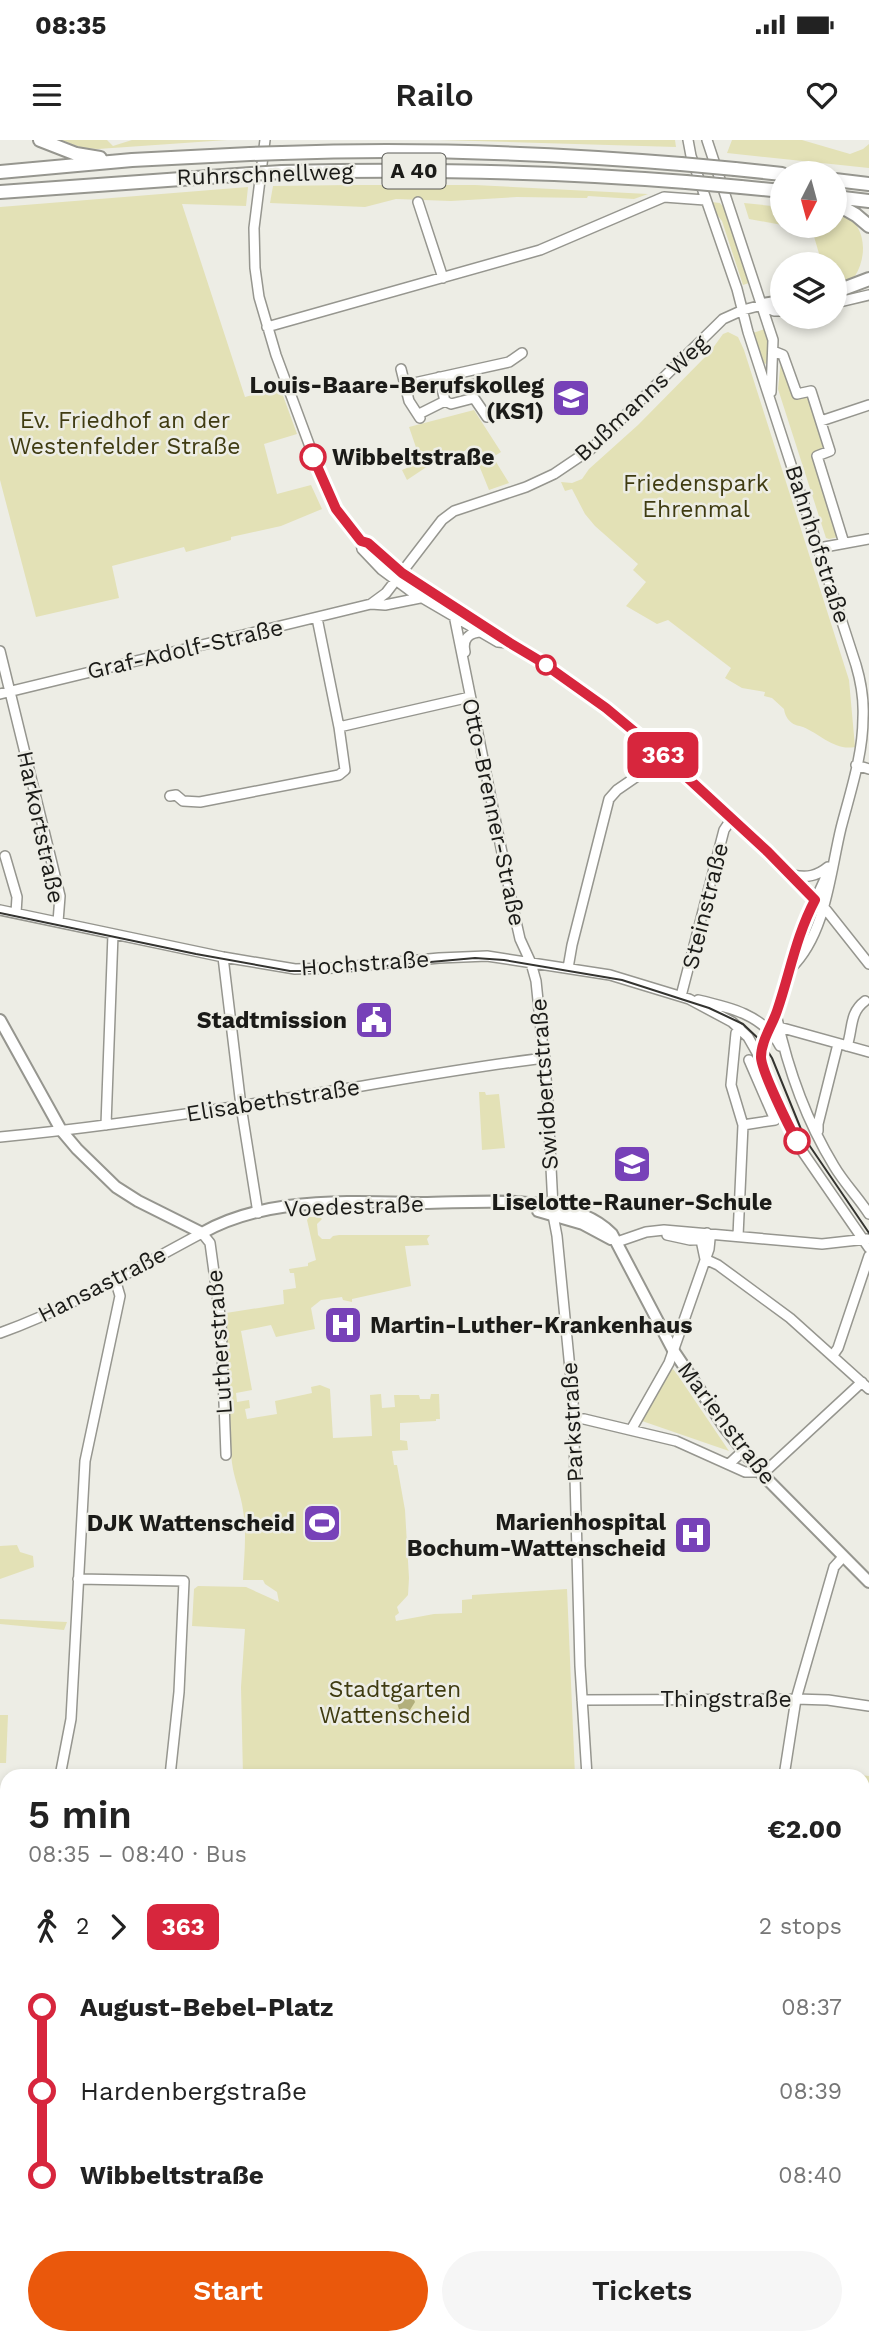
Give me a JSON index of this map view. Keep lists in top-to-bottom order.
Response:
{
  "streets": {
    "highway": ["A 40", "Ruhrschnellweg"],
    "main road": ["Voedestraße", "Marienstraße"],
    "street": [
      "Bußmanns Weg",
      "Bahnhofstraße",
      "Graf-Adolf-Straße",
      "Otto-Brenner-Straße",
      "Harkortstraße",
      "Steinstraße",
      "Hochstraße",
      "Swidbertstraße",
      "Elisabethstraße",
      "Hansastraße",
      "Lutherstraße",
      "Parkstraße",
      "Thingstraße"
    ]
  },
  "crossings": [
    ["Bußmanns Weg", "Bahnhofstraße"],
    ["Bußmanns Weg", "Graf-Adolf-Straße"],
    ["Bahnhofstraße", "Hochstraße"],
    ["Graf-Adolf-Straße", "Harkortstraße"],
    ["Otto-Brenner-Straße", "Hochstraße"],
    ["Otto-Brenner-Straße", "Swidbertstraße"],
    ["Harkortstraße", "Hochstraße"],
    ["Steinstraße", "Hochstraße"],
    ["Hochstraße", "Swidbertstraße"],
    ["Swidbertstraße", "Elisabethstraße"],
    ["Swidbertstraße", "Voedestraße"],
    ["Swidbertstraße", "Parkstraße"],
    ["Voedestraße", "Hansastraße"],
    ["Voedestraße", "Lutherstraße"],
    ["Voedestraße", "Parkstraße"],
    ["Voedestraße", "Marienstraße"],
    ["Hansastraße", "Lutherstraße"],
    ["Parkstraße", "Thingstraße"]
  ],
  "parks": ["Ev. Friedhof an der Westenfelder Straße", "Friedenspark Ehrenmal", "Stadtgarten Wattenscheid"],
  "places": {
    "school or university": ["Louis-Baare-Berufskolleg (KS1)", "Liselotte-Rauner-Schule"],
    "other": ["Wibbeltstraße"],
    "public building": ["Stadtmission"],
    "hospital": ["Martin-Luther-Krankenhaus", "Marienhospital Bochum-Wattenscheid"],
    "sports": ["DJK Wattenscheid"]
  },
  "lines": ["bus line 363"],
  "north": "bottom",
  "page": {
    "status": "08:35",
    "header": "Railo",
    "on_map": "363",
    "heading": ["5 min", "08:35 – 08:40 · Bus", "€2.00"],
    "legs": ["2", "363", "2 stops"],
    "list": [
      {
        "name": "August-Bebel-Platz",
        "value": "08:37"
      },
      {
        "name": "Hardenbergstraße",
        "value": "08:39"
      },
      {
        "name": "Wibbeltstraße",
        "value": "08:40"
      }
    ],
    "buttons": ["Start", "Tickets"]
  }
}
